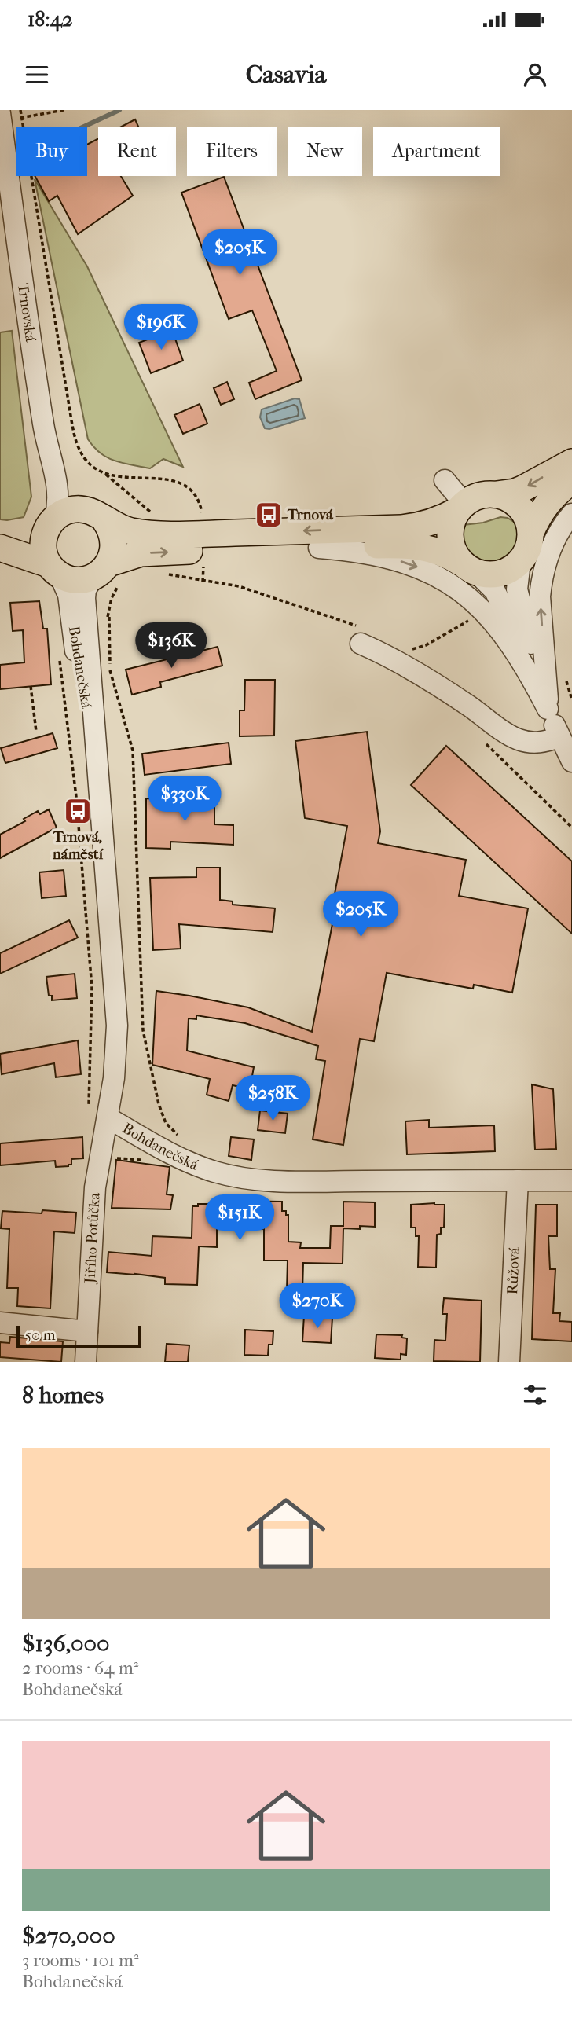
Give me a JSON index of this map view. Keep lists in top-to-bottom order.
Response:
{
  "streets": {
    "street": [
      "Trnovská",
      "Bohdanečská",
      "Jiřího Potůčka",
      "Růžová"
    ]
  },
  "crossings": [
    ["Trnovská", "Bohdanečská"],
    ["Bohdanečská", "Jiřího Potůčka"],
    ["Bohdanečská", "Růžová"]
  ],
  "places": {
    "bus stop": ["Trnová", "Trnová, náměstí"]
  },
  "scale_bar": "50 m",
  "page": {
    "status": "18:42",
    "header": "Casavia",
    "chip": [
      "Buy",
      "Rent",
      "Filters",
      "New",
      "Apartment"
    ],
    "price": [
      "$205K",
      "$196K",
      "$136K",
      "$330K",
      "$205K",
      "$258K",
      "$151K",
      "$270K"
    ],
    "scale": "50 m",
    "heading": "8 homes",
    "list": [
      {
        "name": "$136,000",
        "note": "2 rooms · 64 m² · Bohdanečská"
      },
      {
        "name": "$270,000",
        "note": "3 rooms · 101 m² · Bohdanečská"
      }
    ]
  }
}
